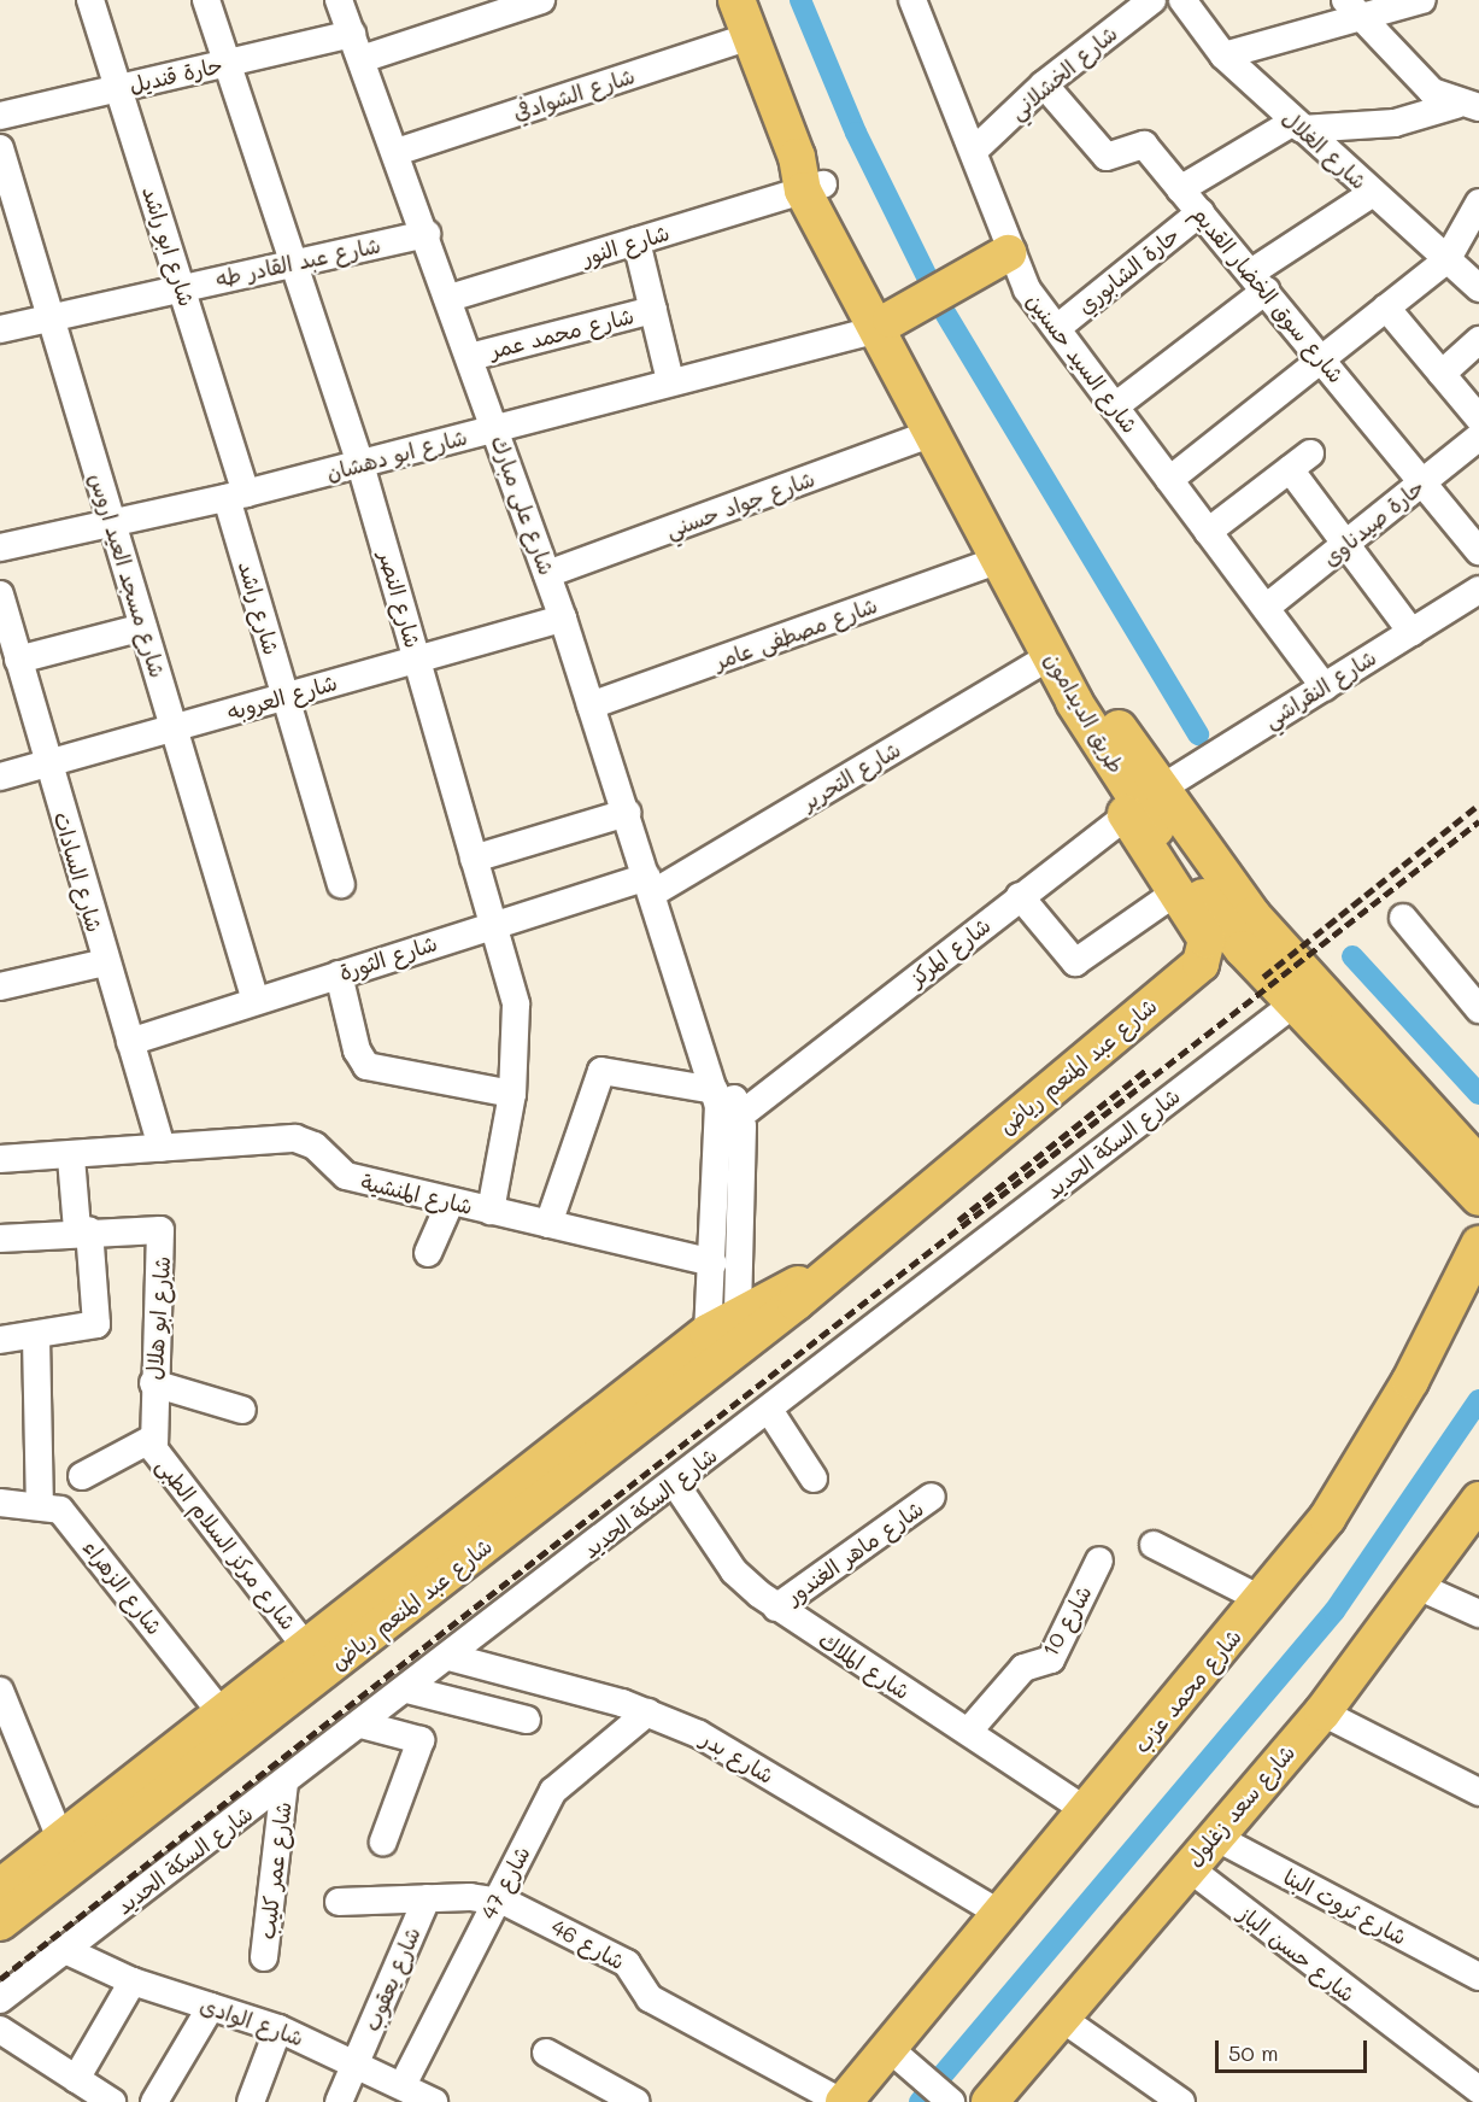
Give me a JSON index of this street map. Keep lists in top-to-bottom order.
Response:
{
  "streets": {
    "main road": [
      "طريق الديدامون",
      "شارع عبد المنعم رياض",
      "شارع محمد عزب",
      "شارع سعد زغلول"
    ],
    "street": [
      "شارع الخشلاني",
      "حارة قنديل",
      "شارع الشوادفي",
      "شارع الغلال",
      "شارع النور",
      "شارع ابو راشد",
      "شارع عبد القادر طه",
      "حارة الشابوري",
      "شارع سوق الخضار القديم",
      "شارع محمد عمر",
      "شارع السيد حسنين",
      "شارع ابو دهشان",
      "شارع جواد حسني",
      "شارع على مبارك",
      "حارة صيدناوى",
      "شارع مسجد العيد اروس",
      "شارع النصر",
      "شارع راشد",
      "شارع مصطفى عامر",
      "شارع النقراشي",
      "شارع العروبه",
      "شارع التحرير",
      "شارع السادات",
      "شارع المركز",
      "شارع الثورة",
      "شارع السكة الحديد",
      "شارع المنشية",
      "شارع ابو هلال",
      "شارع مركز السلام الطبى",
      "شارع ماهر الغندور",
      "شارع الزهراء",
      "شارع 10",
      "شارع الملاك",
      "شارع بدر",
      "شارع عمر كليب",
      "شارع 47",
      "شارع ثروت البنا",
      "شارع 46",
      "شارع حسن الباز",
      "شارع يعقوب",
      "شارع الوادى"
    ]
  },
  "crossings": [
    ["شارع الخشلاني", "شارع سوق الخضار القديم"],
    ["شارع الخشلاني", "شارع السيد حسنين"],
    ["حارة قنديل", "شارع ابو راشد"],
    ["حارة قنديل", "شارع على مبارك"],
    ["حارة قنديل", "شارع النصر"],
    ["شارع الشوادفي", "شارع على مبارك"],
    ["شارع الشوادفي", "طريق الديدامون"],
    ["شارع النور", "شارع على مبارك"],
    ["شارع النور", "طريق الديدامون"],
    ["شارع ابو راشد", "شارع عبد القادر طه"],
    ["شارع ابو راشد", "شارع ابو دهشان"],
    ["شارع ابو راشد", "شارع راشد"],
    ["شارع عبد القادر طه", "شارع على مبارك"],
    ["شارع عبد القادر طه", "شارع مسجد العيد اروس"],
    ["شارع عبد القادر طه", "شارع النصر"],
    ["حارة الشابوري", "شارع سوق الخضار القديم"],
    ["حارة الشابوري", "شارع السيد حسنين"],
    ["شارع سوق الخضار القديم", "حارة صيدناوى"],
    ["شارع محمد عمر", "شارع على مبارك"],
    ["شارع السيد حسنين", "حارة صيدناوى"],
    ["شارع السيد حسنين", "شارع النقراشي"],
    ["شارع ابو دهشان", "شارع على مبارك"],
    ["شارع ابو دهشان", "شارع مسجد العيد اروس"],
    ["شارع ابو دهشان", "شارع النصر"],
    ["شارع ابو دهشان", "شارع راشد"],
    ["شارع ابو دهشان", "طريق الديدامون"],
    ["شارع جواد حسني", "شارع على مبارك"],
    ["شارع جواد حسني", "طريق الديدامون"],
    ["شارع على مبارك", "شارع مصطفى عامر"],
    ["شارع على مبارك", "شارع العروبه"],
    ["شارع على مبارك", "شارع التحرير"],
    ["شارع على مبارك", "شارع الثورة"],
    ["شارع مسجد العيد اروس", "شارع العروبه"],
    ["شارع مسجد العيد اروس", "شارع الثورة"],
    ["شارع النصر", "شارع العروبه"],
    ["شارع النصر", "شارع الثورة"],
    ["شارع النصر", "شارع المنشية"],
    ["شارع راشد", "شارع العروبه"],
    ["شارع مصطفى عامر", "طريق الديدامون"],
    ["شارع النقراشي", "طريق الديدامون"],
    ["شارع النقراشي", "شارع المركز"],
    ["شارع النقراشي", "شارع عبد المنعم رياض"],
    ["شارع العروبه", "شارع السادات"],
    ["طريق الديدامون", "شارع التحرير"],
    ["طريق الديدامون", "شارع المركز"],
    ["طريق الديدامون", "شارع عبد المنعم رياض"],
    ["طريق الديدامون", "شارع السكة الحديد"],
    ["شارع التحرير", "شارع الثورة"],
    ["شارع السادات", "شارع الثورة"],
    ["شارع السادات", "شارع المنشية"],
    ["شارع المركز", "شارع عبد المنعم رياض"],
    ["شارع عبد المنعم رياض", "شارع مركز السلام الطبى"],
    ["شارع عبد المنعم رياض", "شارع الزهراء"],
    ["شارع السكة الحديد", "شارع الملاك"],
    ["شارع السكة الحديد", "شارع بدر"],
    ["شارع السكة الحديد", "شارع عمر كليب"],
    ["شارع السكة الحديد", "شارع الوادى"],
    ["شارع ابو هلال", "شارع مركز السلام الطبى"],
    ["شارع ماهر الغندور", "شارع الملاك"],
    ["شارع 10", "شارع الملاك"],
    ["شارع الملاك", "شارع محمد عزب"],
    ["شارع محمد عزب", "شارع بدر"],
    ["شارع محمد عزب", "شارع 46"],
    ["شارع بدر", "شارع 47"],
    ["شارع سعد زغلول", "شارع ثروت البنا"],
    ["شارع سعد زغلول", "شارع حسن الباز"],
    ["شارع 47", "شارع 46"],
    ["شارع 47", "شارع الوادى"],
    ["شارع 46", "شارع يعقوب"],
    ["شارع يعقوب", "شارع الوادى"]
  ],
  "scale_bar": "50 m"
}
